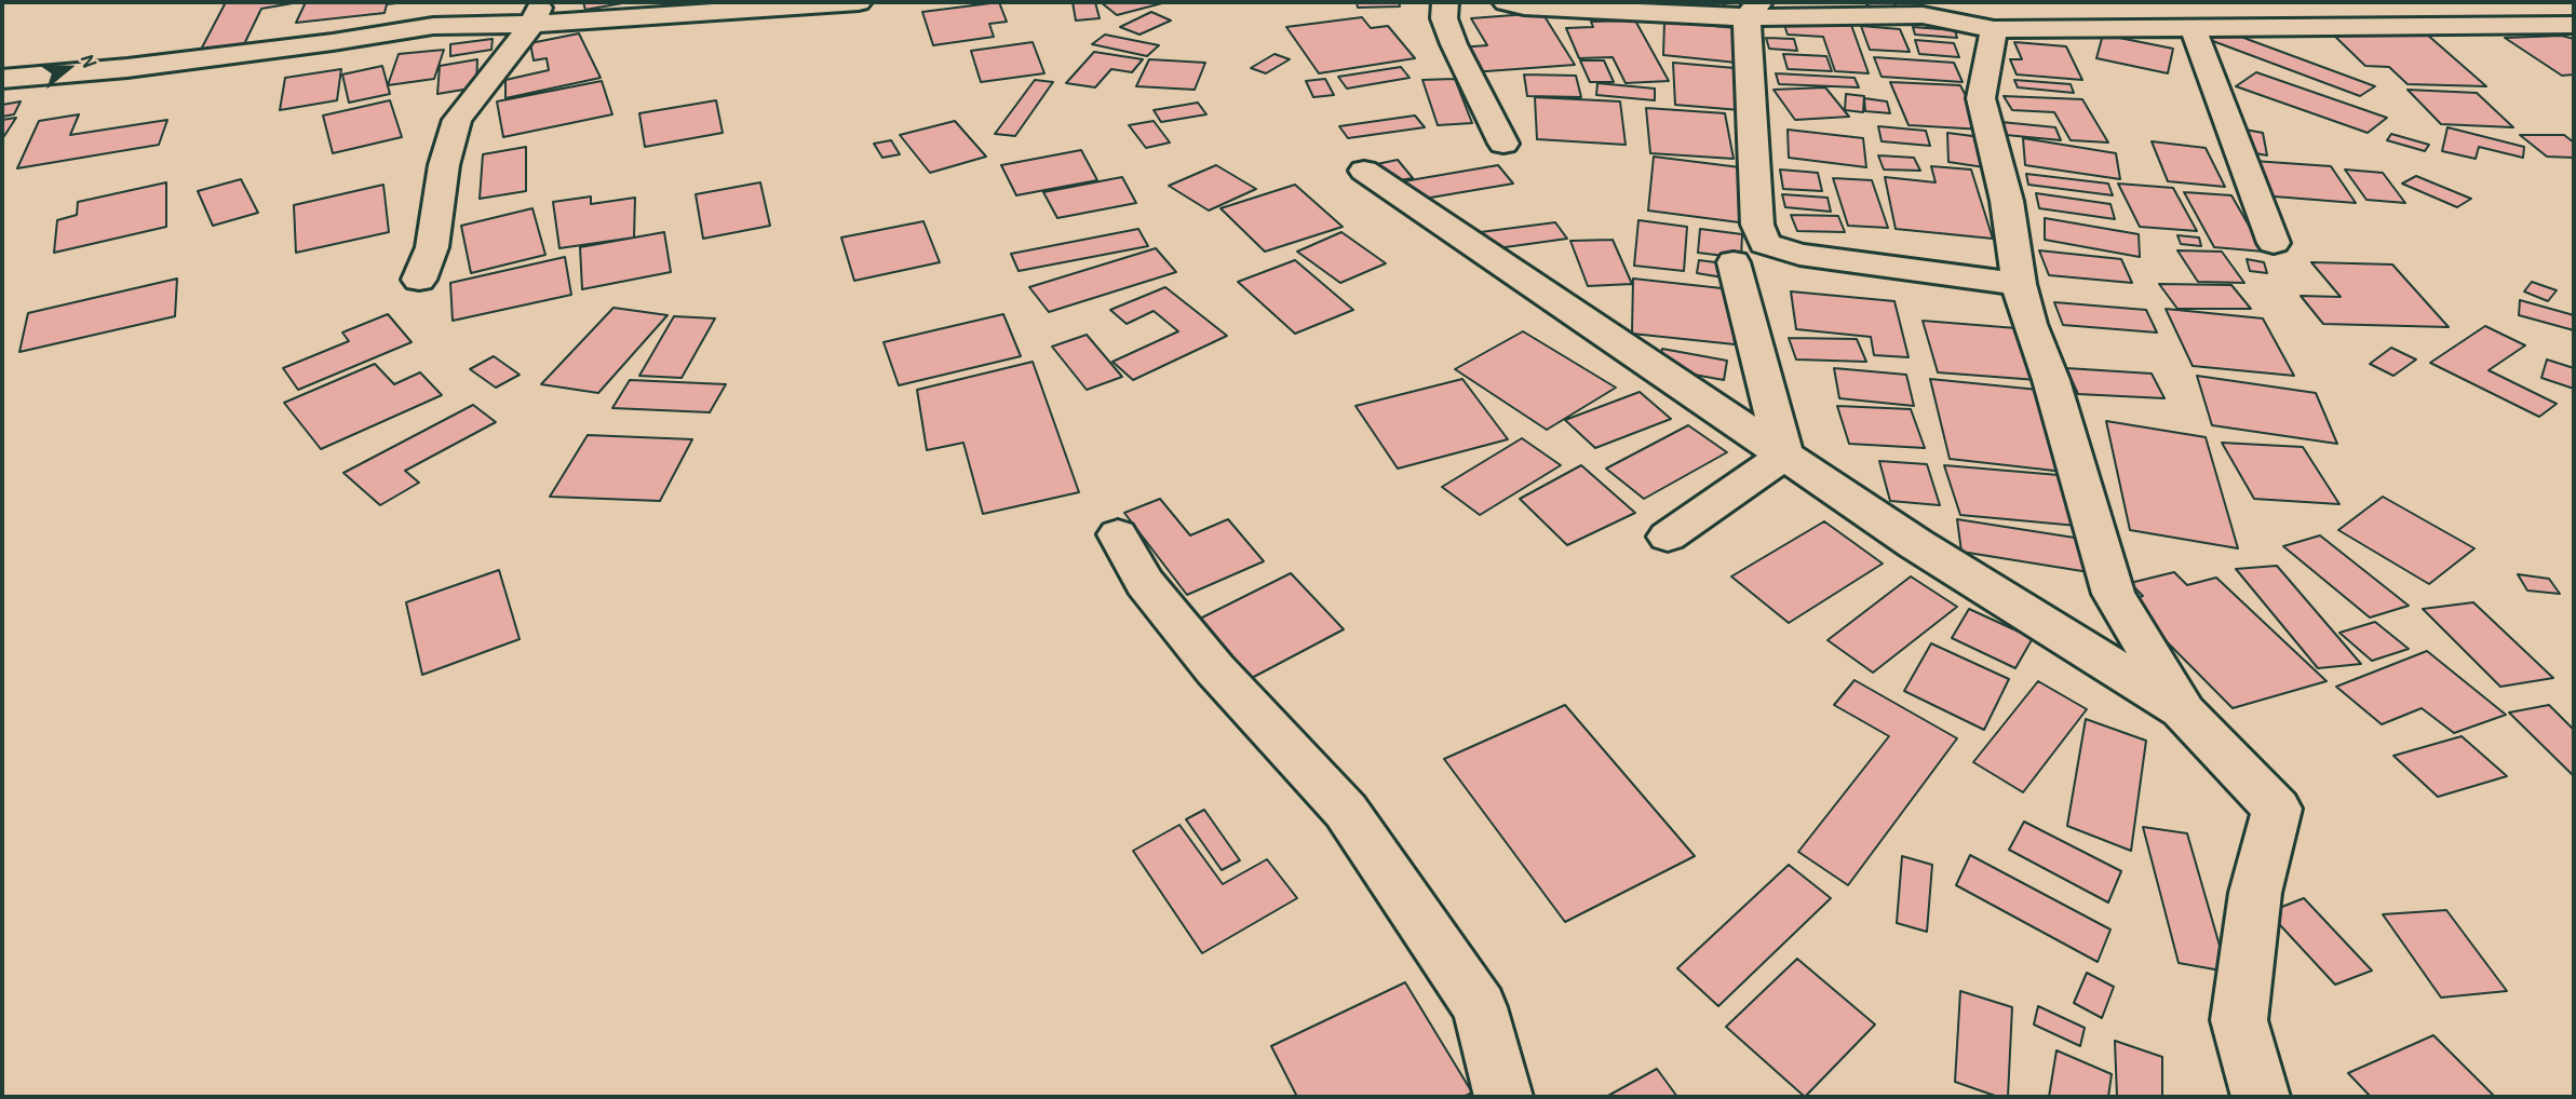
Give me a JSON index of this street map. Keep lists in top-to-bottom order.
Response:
{
  "north": "right"
}
